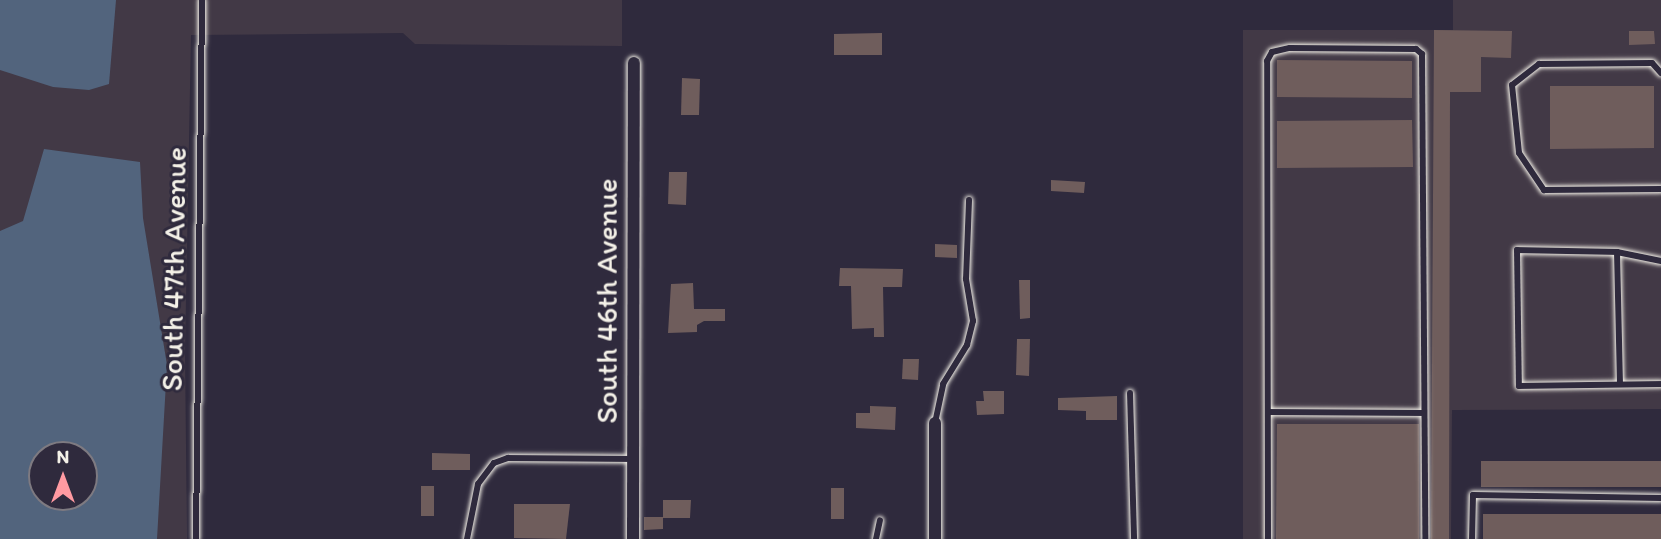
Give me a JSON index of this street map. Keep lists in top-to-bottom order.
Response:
{
  "streets": {
    "street": ["South 46th Avenue"],
    "lane": ["South 47th Avenue"]
  },
  "north": "top"
}
